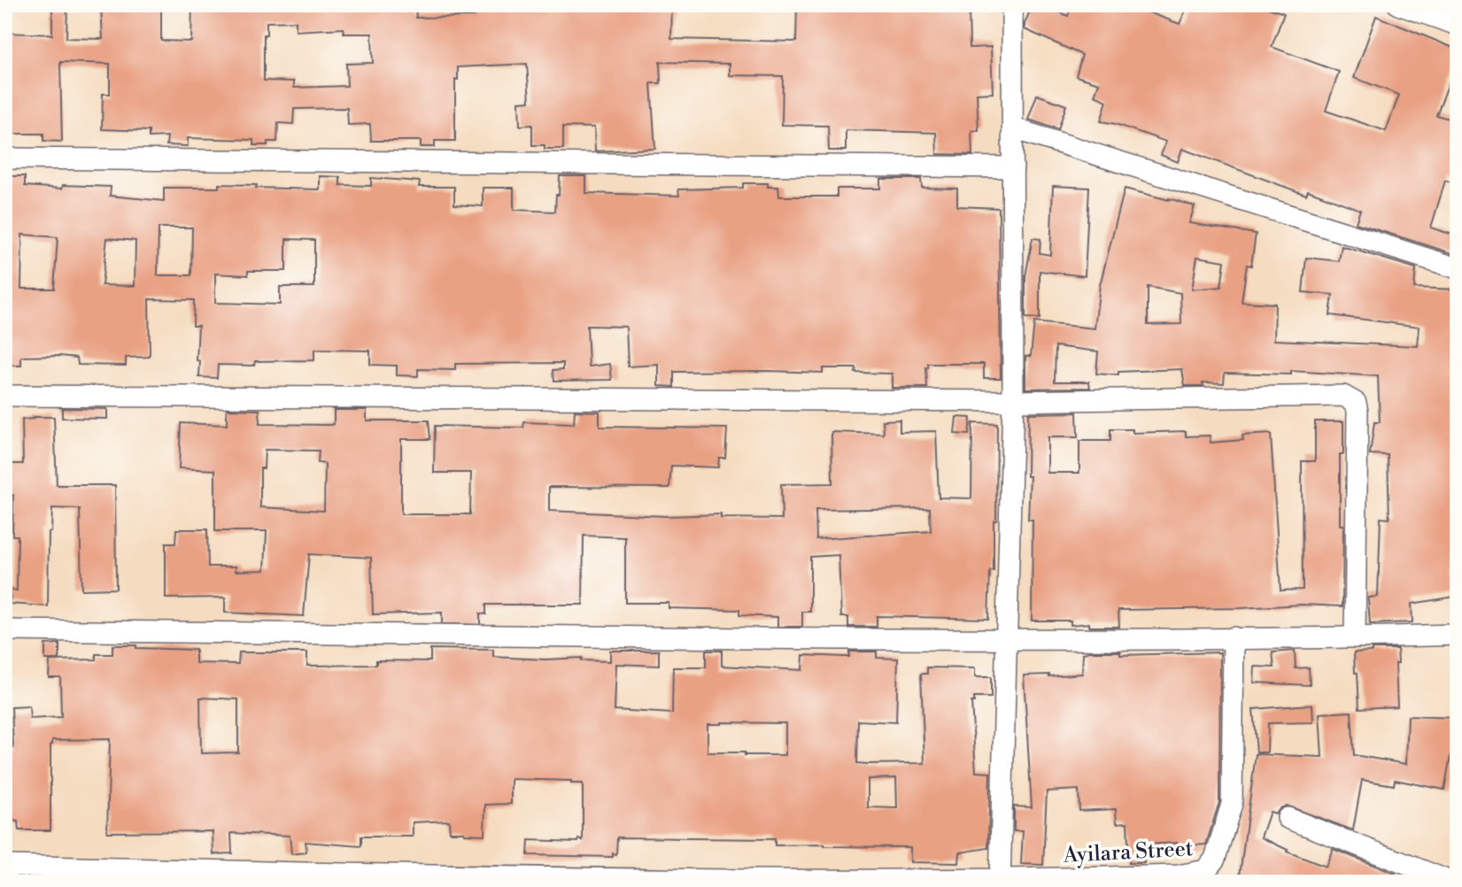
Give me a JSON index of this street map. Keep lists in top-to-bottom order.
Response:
{
  "streets": {
    "street": ["Ayilara Street"]
  }
}
